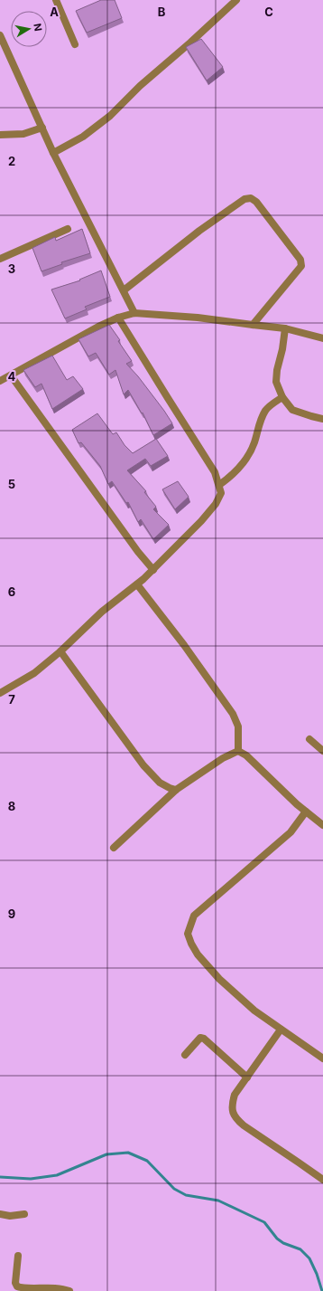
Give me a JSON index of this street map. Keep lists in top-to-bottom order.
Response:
{
  "north": "right",
  "grid": {
    "columns": ["A", "B", "C"],
    "rows": [
      "2",
      "3",
      "4",
      "5",
      "6",
      "7",
      "8",
      "9"
    ]
  }
}
